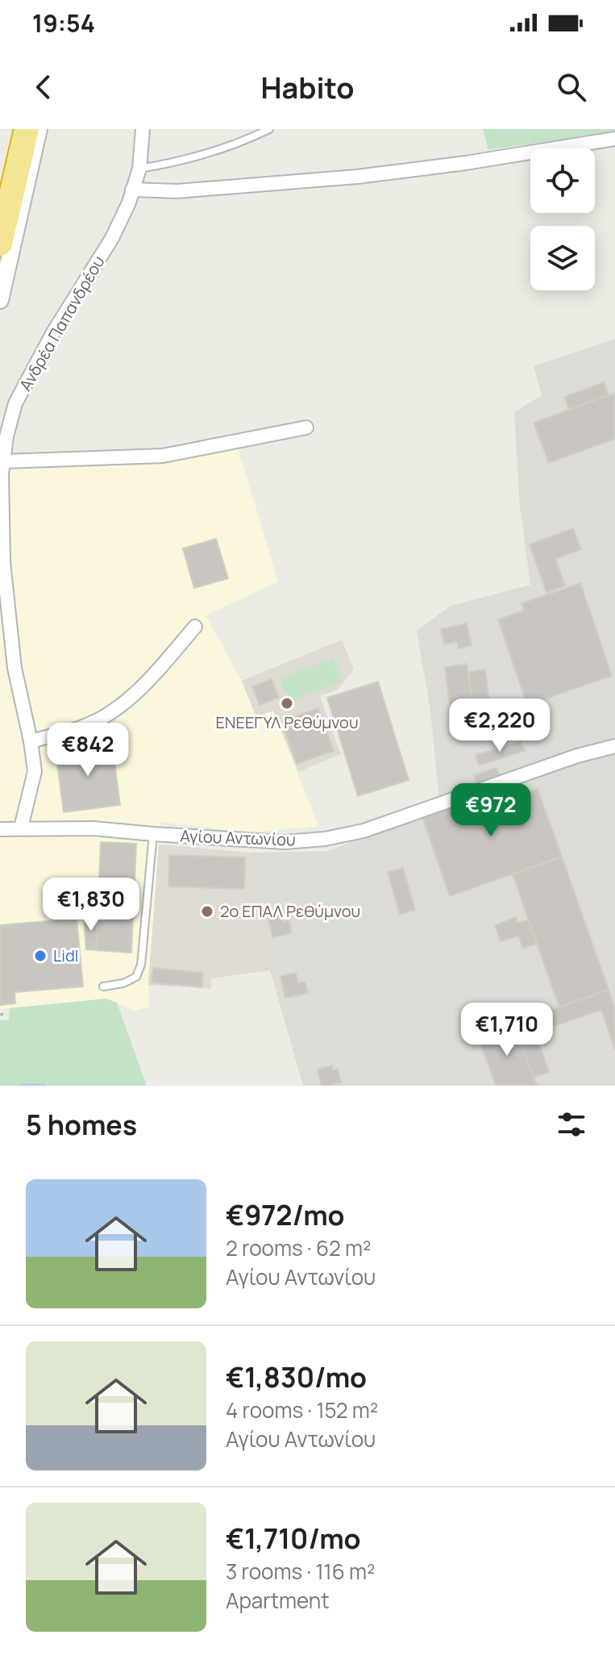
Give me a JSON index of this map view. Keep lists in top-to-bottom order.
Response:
{
  "streets": {
    "street": ["Ανδρέα Παπανδρέου", "Αγίου Αντωνίου"]
  },
  "crossings": [
    ["Ανδρέα Παπανδρέου", "Αγίου Αντωνίου"]
  ],
  "places": ["ΕΝΕΕΓΥΛ Ρεθύμνου", "2ο ΕΠΑΛ Ρεθύμνου", "Lidl"],
  "page": {
    "status": "19:54",
    "header": "Habito",
    "price": [
      "€2,220",
      "€842",
      "€972",
      "€1,830",
      "€1,710"
    ],
    "heading": "5 homes",
    "list": [
      {
        "name": "€972/mo",
        "note": "2 rooms · 62 m² · Αγίου Αντωνίου"
      },
      {
        "name": "€1,830/mo",
        "note": "4 rooms · 152 m² · Αγίου Αντωνίου"
      },
      {
        "name": "€1,710/mo",
        "note": "3 rooms · 116 m² · Apartment"
      }
    ]
  }
}
